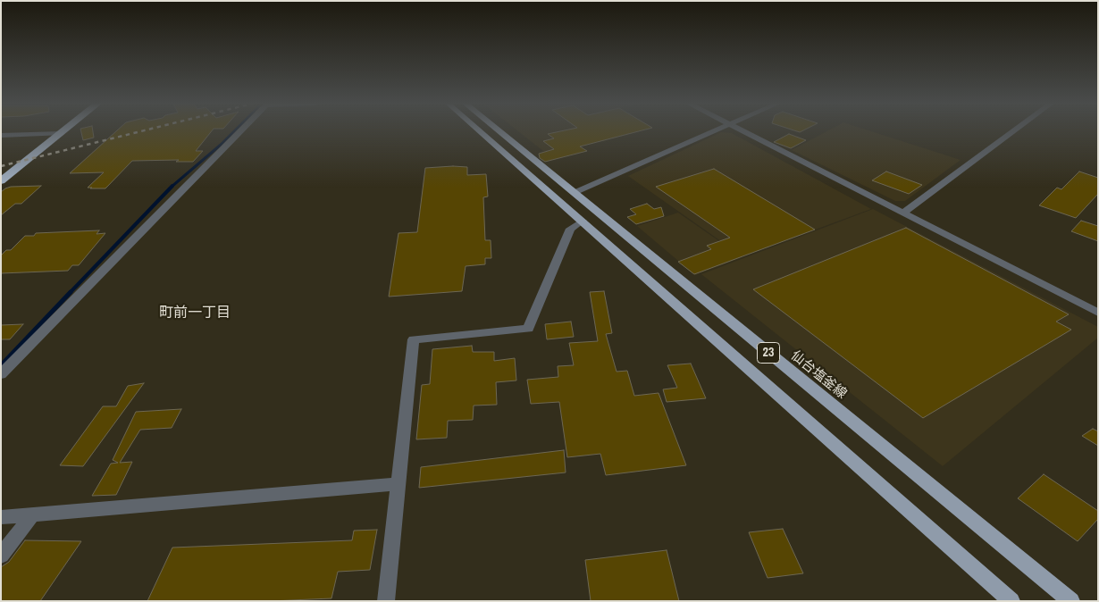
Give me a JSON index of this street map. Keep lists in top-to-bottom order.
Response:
{
  "streets": {
    "main road": ["23", "仙台塩釜線"]
  },
  "districts": ["町前一丁目"]
}
